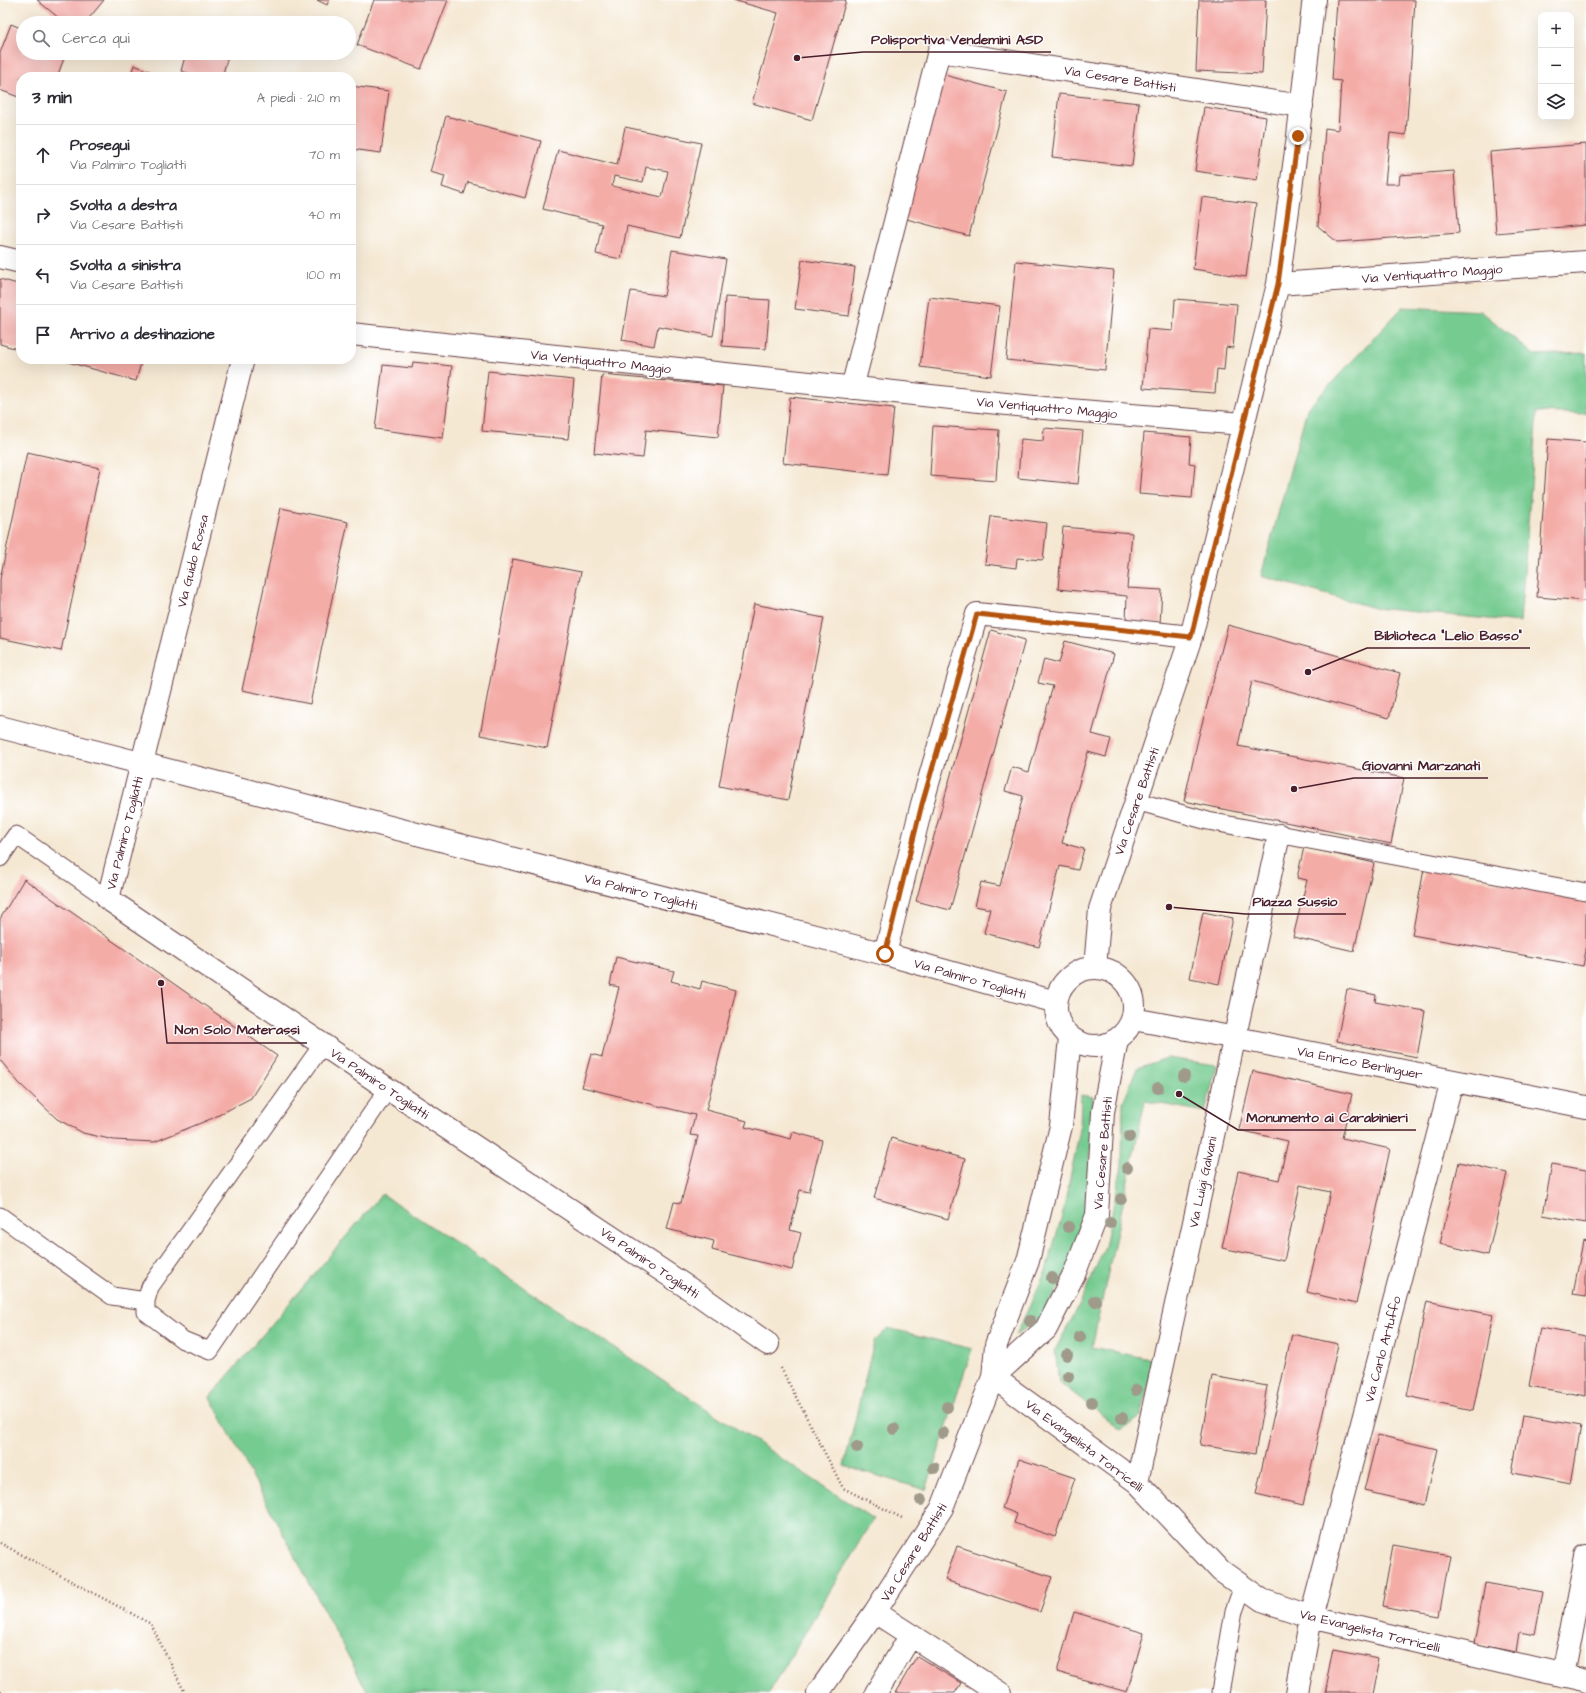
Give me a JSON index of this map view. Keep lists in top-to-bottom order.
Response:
{
  "streets": {
    "street": [
      "Via Cesare Battisti",
      "Via Ventiquattro Maggio",
      "Via Guido Rossa",
      "Via Palmiro Togliatti",
      "Via Enrico Berlinguer",
      "Via Luigi Galvani",
      "Via Carlo Artuffo",
      "Via Evangelista Torricelli"
    ]
  },
  "crossings": [
    ["Via Cesare Battisti", "Via Ventiquattro Maggio"],
    ["Via Cesare Battisti", "Via Palmiro Togliatti"],
    ["Via Cesare Battisti", "Via Enrico Berlinguer"],
    ["Via Cesare Battisti", "Via Evangelista Torricelli"],
    ["Via Guido Rossa", "Via Palmiro Togliatti"],
    ["Via Palmiro Togliatti", "Via Enrico Berlinguer"],
    ["Via Enrico Berlinguer", "Via Luigi Galvani"],
    ["Via Enrico Berlinguer", "Via Carlo Artuffo"],
    ["Via Luigi Galvani", "Via Evangelista Torricelli"],
    ["Via Carlo Artuffo", "Via Evangelista Torricelli"]
  ],
  "places": [
    "Polisportiva Vendemini ASD",
    "Biblioteca \"Lelio Basso\"",
    "Giovanni Marzanati",
    "Piazza Sussio",
    "Non Solo Materassi",
    "Monumento ai Carabinieri"
  ],
  "page": {
    "map_buttons": ["+", "−"],
    "search": "Cerca qui",
    "heading": ["3 min", "A piedi · 210 m"],
    "list": [
      ["Prosegui", "Via Palmiro Togliatti", "70 m"],
      ["Svolta a destra", "Via Cesare Battisti", "40 m"],
      ["Svolta a sinistra", "Via Cesare Battisti", "100 m"],
      "Arrivo a destinazione"
    ]
  }
}
